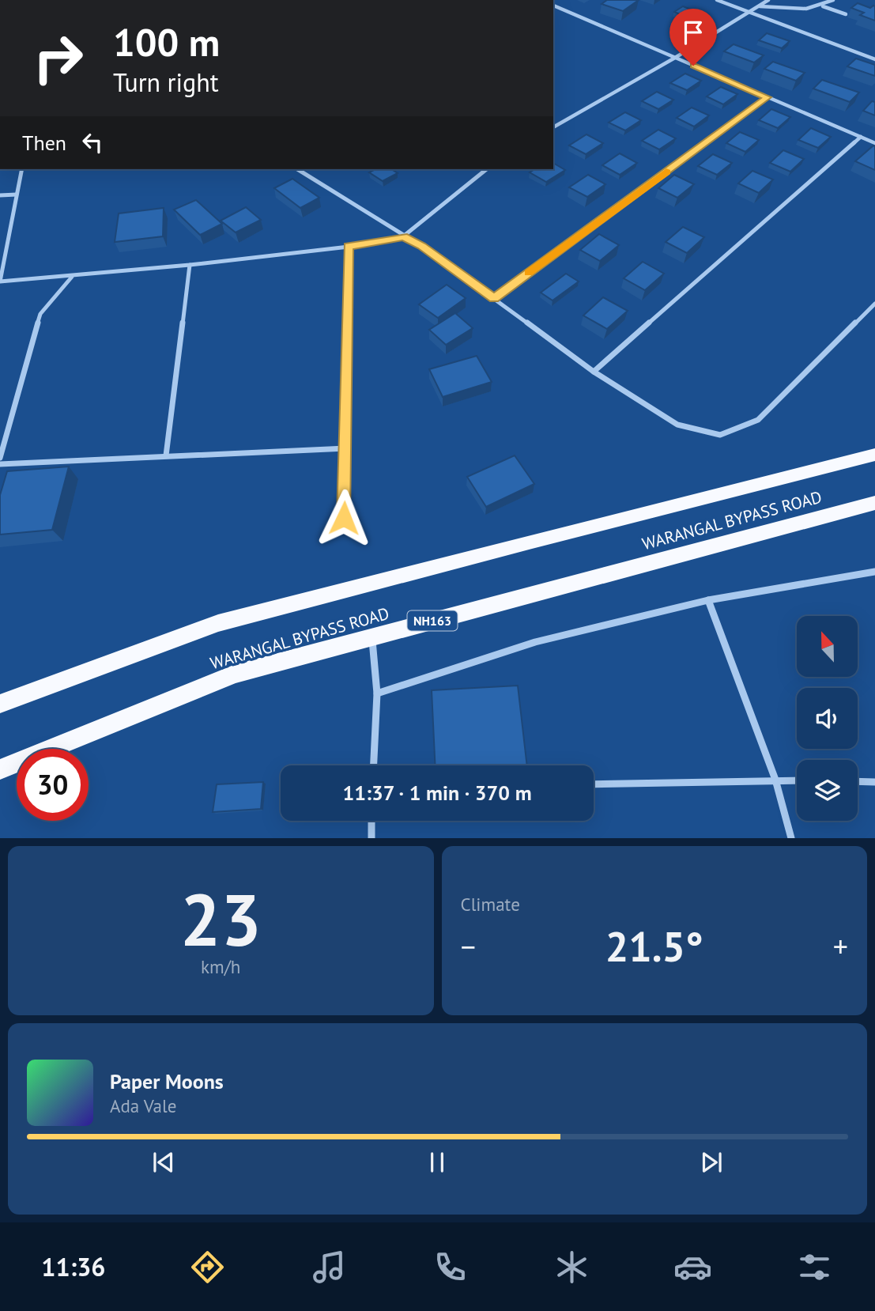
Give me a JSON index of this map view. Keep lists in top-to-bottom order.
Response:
{
  "streets": {
    "highway": ["WARANGAL BYPASS ROAD", "NH163"]
  },
  "north": "top",
  "page": {
    "turn": ["100 m", "Turn right"],
    "then": "Then",
    "limit": "30",
    "trip": "11:37 · 1 min · 370 m",
    "tile": [
      ["23", "km/h"],
      "Climate"
    ],
    "heat": ["−", "21.5°", "+"],
    "song": ["Paper Moons", "Ada Vale"],
    "tabs": "11:36"
  }
}
